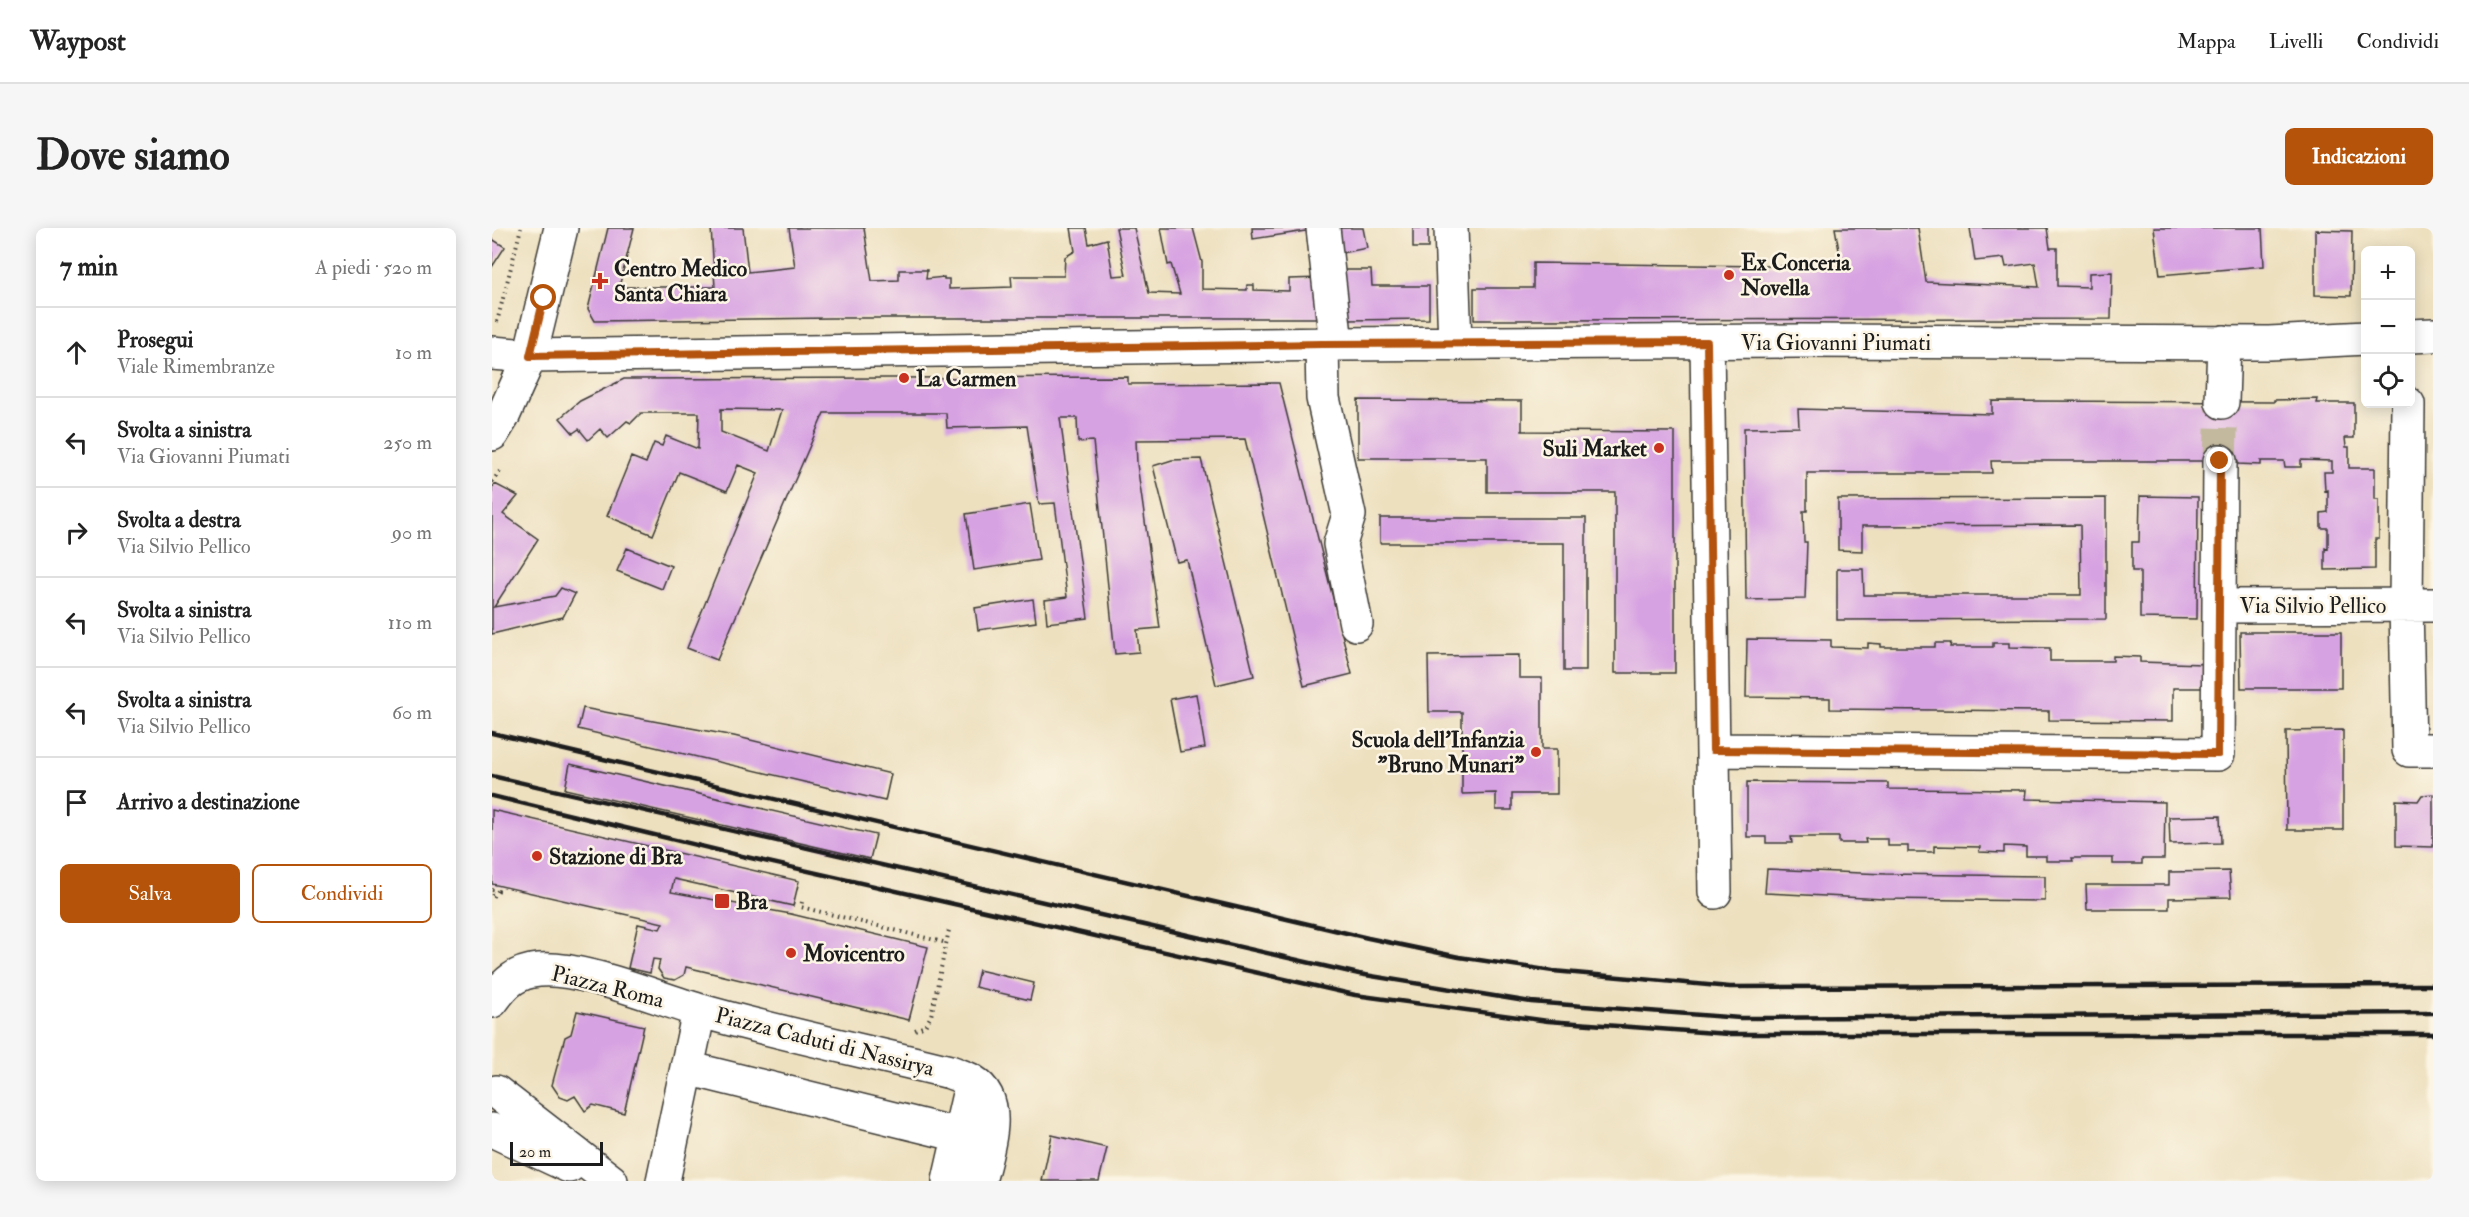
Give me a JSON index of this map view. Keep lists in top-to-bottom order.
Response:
{
  "streets": {
    "street": [
      "Via Giovanni Piumati",
      "Via Silvio Pellico",
      "Piazza Roma",
      "Piazza Caduti di Nassirya"
    ]
  },
  "crossings": [
    ["Piazza Roma", "Piazza Caduti di Nassirya"]
  ],
  "places": {
    "other": [
      "Ex Conceria Novella",
      "La Carmen",
      "Suli Market",
      "Scuola dell'Infanzia \"Bruno Munari\"",
      "Stazione di Bra",
      "Movicentro"
    ],
    "health": ["Centro Medico Santa Chiara"],
    "transit": ["Bra"]
  },
  "scale_bar": "20 m",
  "page": {
    "header": "Waypost",
    "nav": ["Mappa", "Livelli", "Condividi"],
    "buttons": [
      "Indicazioni",
      ["Salva", "Condividi"]
    ],
    "title": "Dove siamo",
    "heading": ["7 min", "A piedi · 520 m"],
    "map_buttons": ["+", "−"],
    "list": [
      ["Prosegui", "Viale Rimembranze", "10 m"],
      ["Svolta a sinistra", "Via Giovanni Piumati", "250 m"],
      ["Svolta a destra", "Via Silvio Pellico", "90 m"],
      ["Svolta a sinistra", "Via Silvio Pellico", "110 m"],
      ["Svolta a sinistra", "Via Silvio Pellico", "60 m"],
      "Arrivo a destinazione"
    ],
    "scale": "20 m"
  }
}
